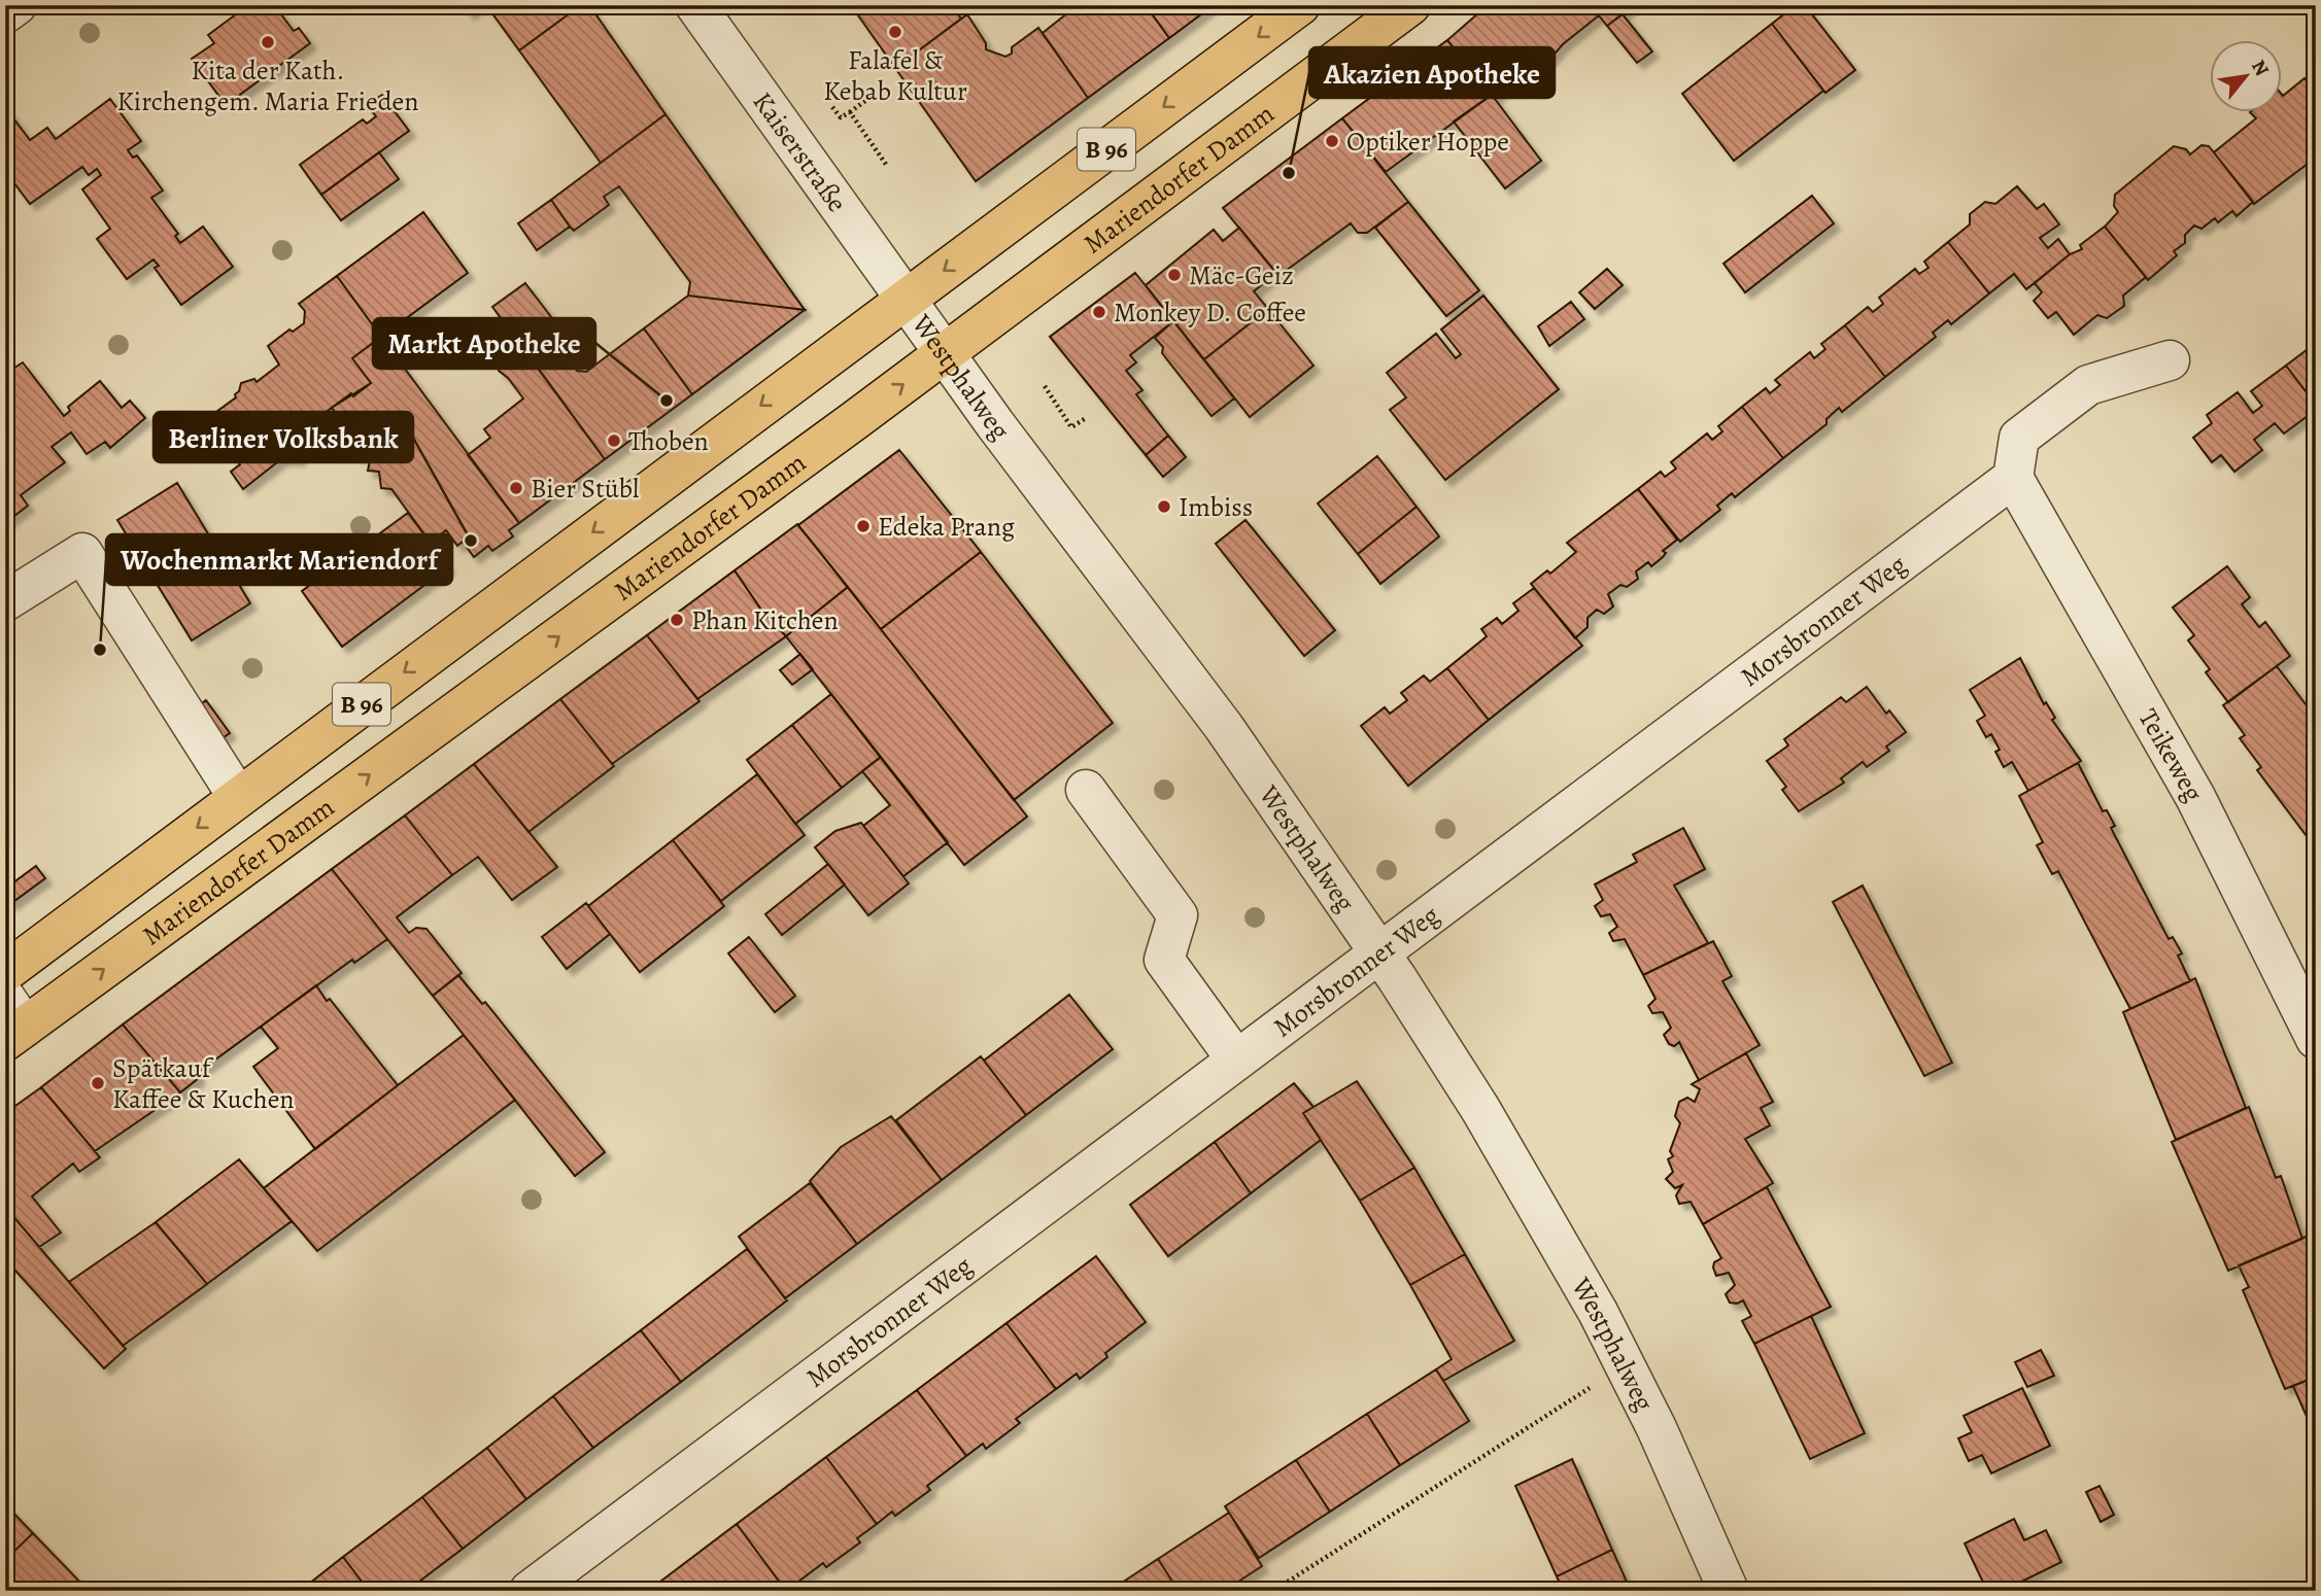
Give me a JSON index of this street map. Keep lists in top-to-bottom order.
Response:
{
  "streets": {
    "main road": ["B 96", "Mariendorfer Damm"],
    "street": [
      "Kaiserstraße",
      "Westphalweg",
      "Morsbronner Weg",
      "Teikeweg"
    ]
  },
  "crossings": [
    ["B 96", "Kaiserstraße"],
    ["B 96", "Westphalweg"],
    ["Kaiserstraße", "Westphalweg"],
    ["Mariendorfer Damm", "Westphalweg"],
    ["Westphalweg", "Morsbronner Weg"],
    ["Morsbronner Weg", "Teikeweg"]
  ],
  "places": [
    "Falafel & Kebab Kultur",
    "Kita der Kath. Kirchengem. Maria Frieden",
    "Optiker Hoppe",
    "Akazien Apotheke",
    "Mäc-Geiz",
    "Monkey D. Coffee",
    "Markt Apotheke",
    "Thoben",
    "Bier Stübl",
    "Imbiss",
    "Edeka Prang",
    "Berliner Volksbank",
    "Phan Kitchen",
    "Wochenmarkt Mariendorf",
    "Spätkauf Kaffee & Kuchen"
  ],
  "north": "top right"
}
